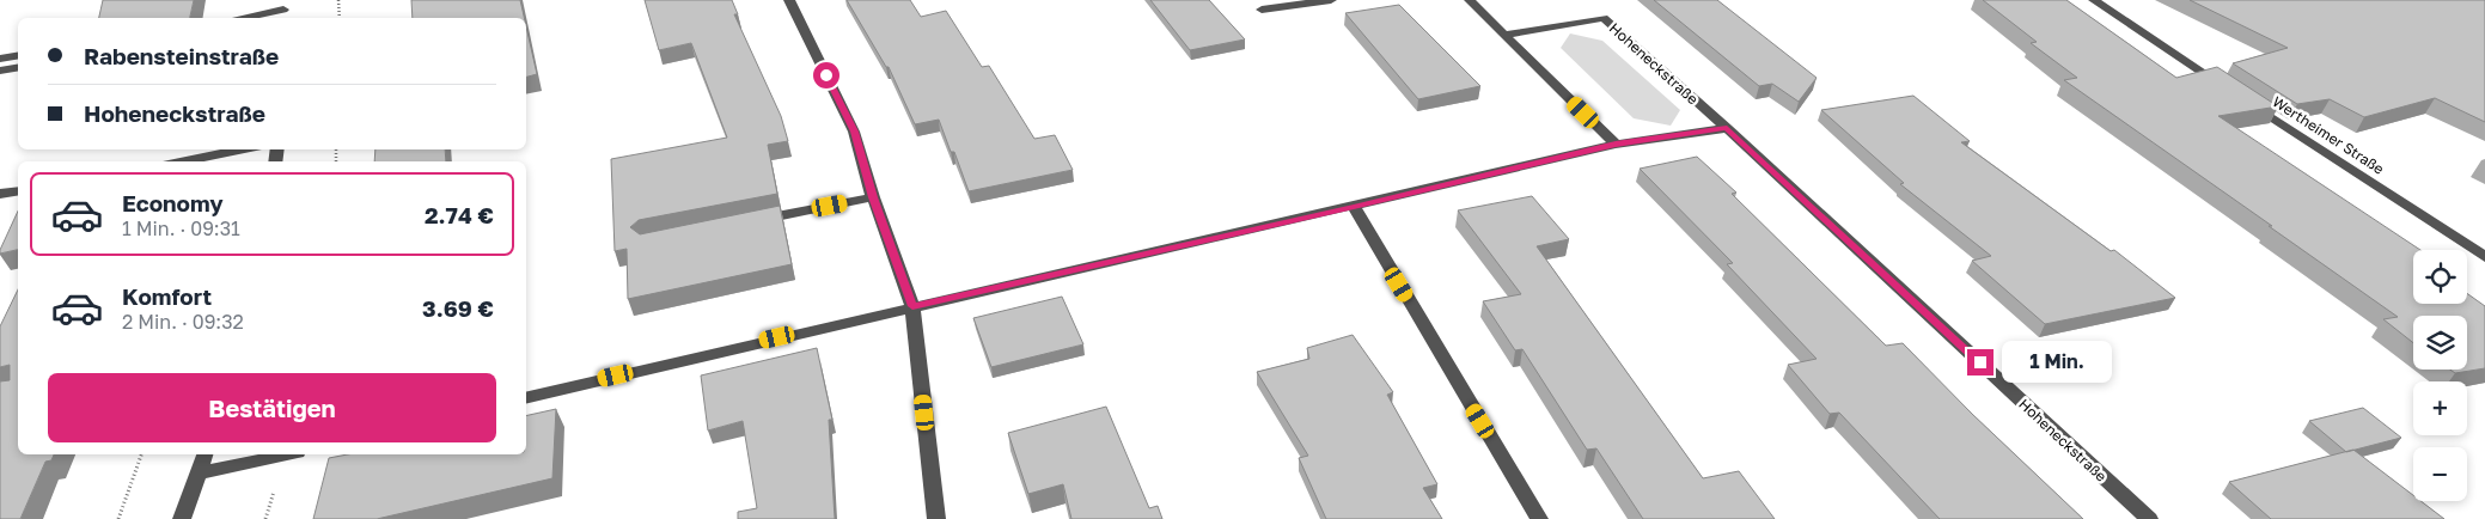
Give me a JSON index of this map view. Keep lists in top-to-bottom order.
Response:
{
  "streets": {
    "street": ["Hoheneckstraße", "Wertheimer Straße"]
  },
  "page": {
    "banner": ["Rabensteinstraße", "Hoheneckstraße"],
    "list": [
      {
        "name": "Economy",
        "note": "1 Min. · 09:31",
        "value": "2.74 €"
      },
      {
        "name": "Komfort",
        "note": "2 Min. · 09:32",
        "value": "3.69 €"
      }
    ],
    "map_buttons": ["+", "−"],
    "bubble": "1 Min.",
    "buttons": "Bestätigen"
  }
}
